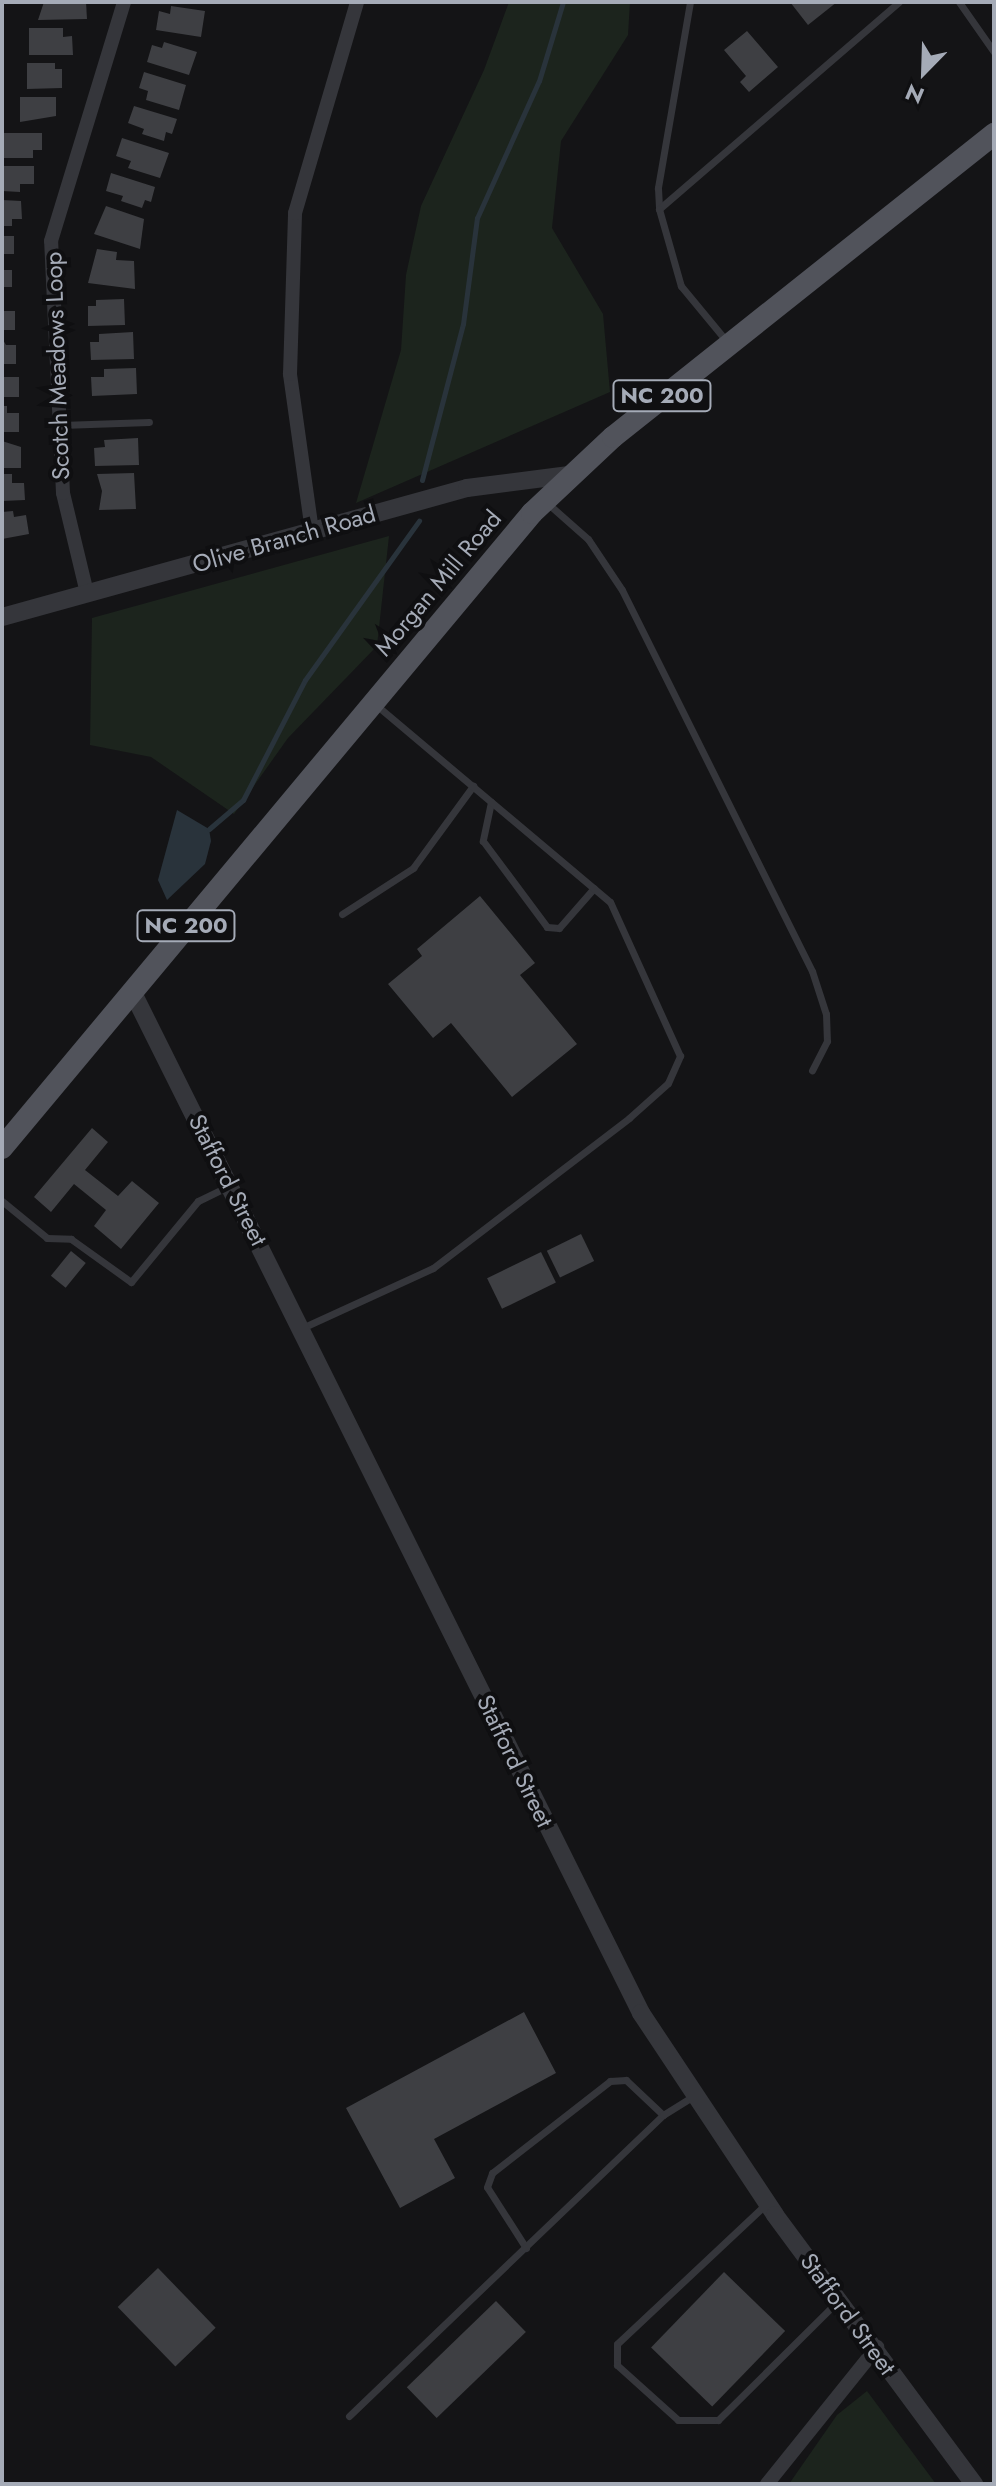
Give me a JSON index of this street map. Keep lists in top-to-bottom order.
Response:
{
  "streets": {
    "main road": ["NC 200", "Morgan Mill Road"],
    "street": ["Scotch Meadows Loop", "Olive Branch Road", "Stafford Street"]
  },
  "crossings": [
    ["Scotch Meadows Loop", "Olive Branch Road"],
    ["Olive Branch Road", "Morgan Mill Road"],
    ["Morgan Mill Road", "Stafford Street"]
  ],
  "north": "bottom left"
}
